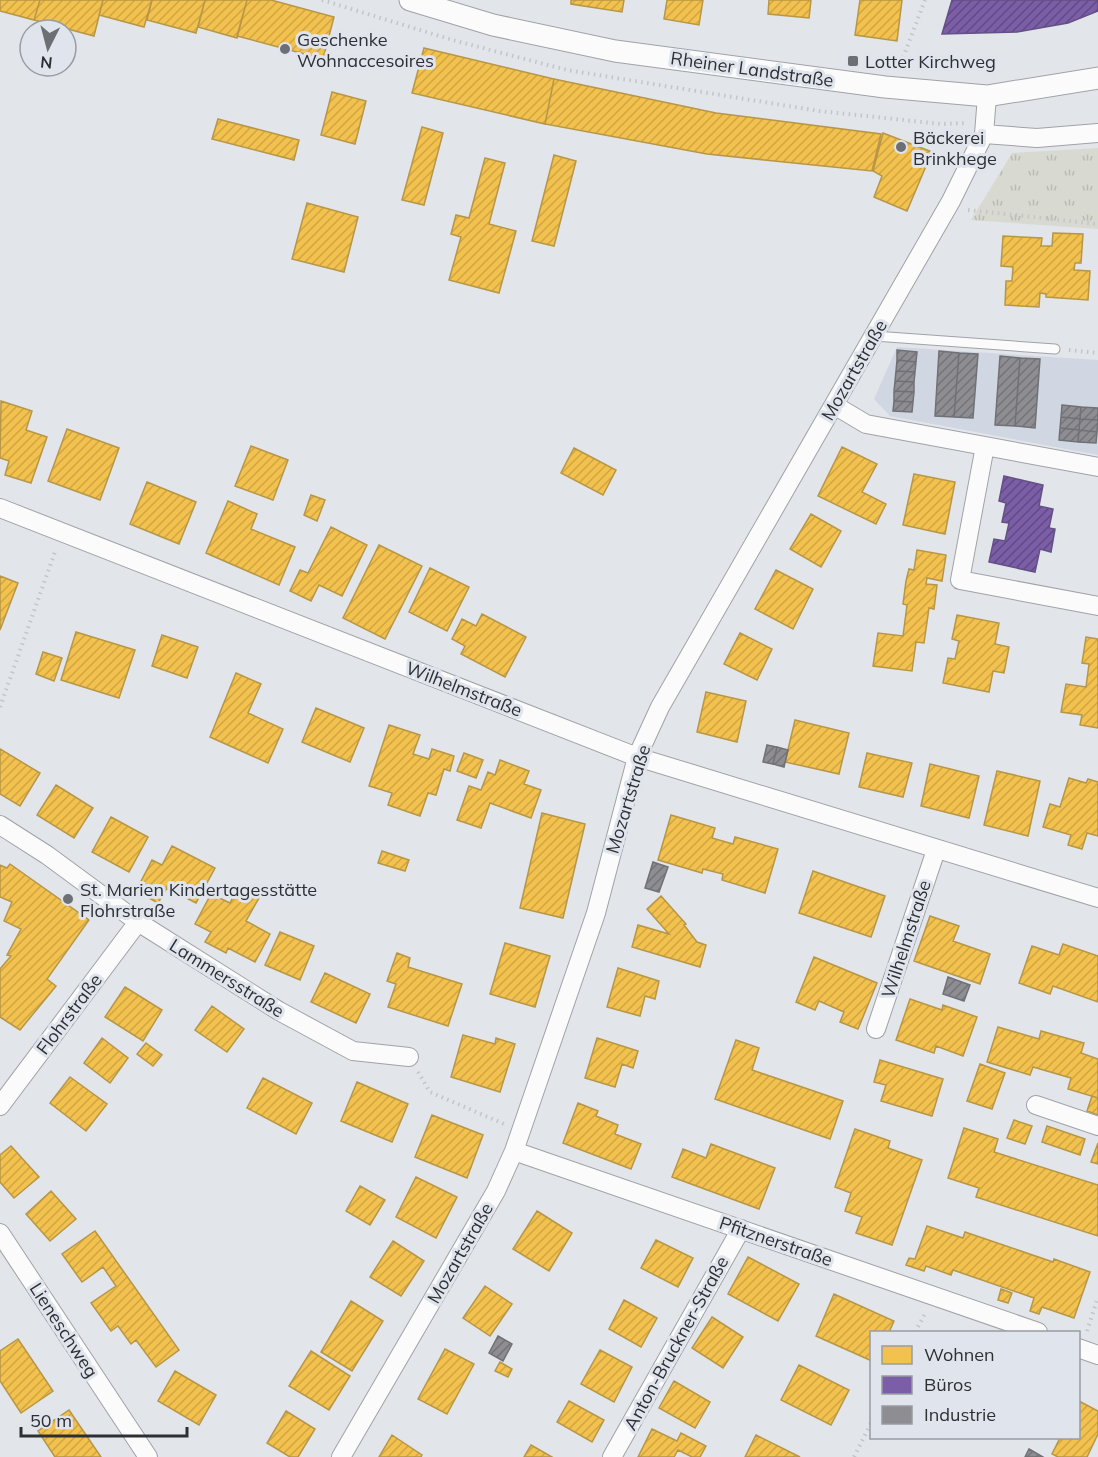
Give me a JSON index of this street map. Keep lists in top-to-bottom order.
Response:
{
  "streets": {
    "street": [
      "Rheiner Landstraße",
      "Mozartstraße",
      "Wilhelmstraße",
      "Lammersstraße",
      "Flohrstraße",
      "Pfitznerstraße",
      "Lieneschweg",
      "Anton-Bruckner-Straße"
    ]
  },
  "crossings": [
    ["Rheiner Landstraße", "Mozartstraße"],
    ["Mozartstraße", "Wilhelmstraße"],
    ["Mozartstraße", "Pfitznerstraße"],
    ["Lammersstraße", "Flohrstraße"],
    ["Pfitznerstraße", "Anton-Bruckner-Straße"]
  ],
  "places": {
    "other": ["Geschenke Wohnaccesoires", "Bäckerei Brinkhege", "St. Marien Kindertagesstätte Flohrstraße"],
    "transit": ["Lotter Kirchweg"]
  },
  "legend": ["Wohnen", "Büros", "Industrie"],
  "scale_bar": "50 m",
  "north": "bottom"
}
